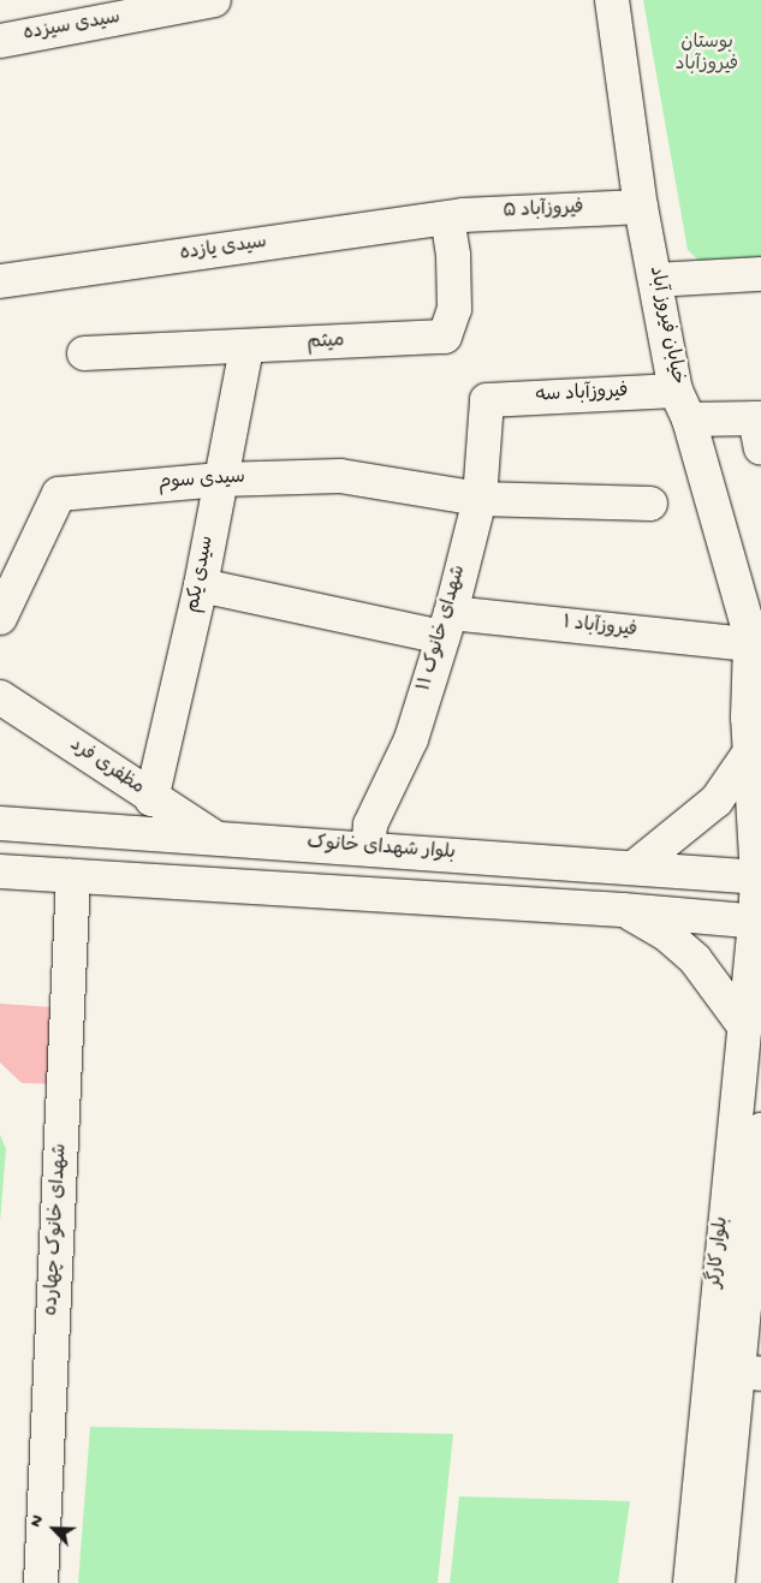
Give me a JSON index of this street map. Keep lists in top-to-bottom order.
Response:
{
  "streets": {
    "street": [
      "سیدی سیزده",
      "فیروزآباد ۵",
      "سیدی یازده",
      "خیابان فیروز آباد",
      "میثم",
      "فیروزآباد سه",
      "سیدی سوم",
      "سیدی یکم",
      "شهدای خانوک ۱۱",
      "فیروزآباد ۱",
      "مظفری فرد",
      "بلوار شهدای خانوک",
      "شهدای خانوک چهارده",
      "بلوار کارگر"
    ]
  },
  "crossings": [
    ["فیروزآباد ۵", "سیدی یازده"],
    ["فیروزآباد ۵", "خیابان فیروز آباد"],
    ["فیروزآباد ۵", "میثم"],
    ["سیدی یازده", "میثم"],
    ["خیابان فیروز آباد", "فیروزآباد سه"],
    ["خیابان فیروز آباد", "فیروزآباد ۱"],
    ["خیابان فیروز آباد", "بلوار کارگر"],
    ["میثم", "سیدی یکم"],
    ["فیروزآباد سه", "شهدای خانوک ۱۱"],
    ["سیدی سوم", "سیدی یکم"],
    ["سیدی سوم", "شهدای خانوک ۱۱"],
    ["سیدی یکم", "فیروزآباد ۱"],
    ["سیدی یکم", "مظفری فرد"],
    ["شهدای خانوک ۱۱", "فیروزآباد ۱"],
    ["شهدای خانوک ۱۱", "بلوار شهدای خانوک"],
    ["مظفری فرد", "بلوار شهدای خانوک"],
    ["بلوار شهدای خانوک", "بلوار کارگر"]
  ],
  "parks": ["بوستان فیروزآباد"],
  "north": "top left"
}
